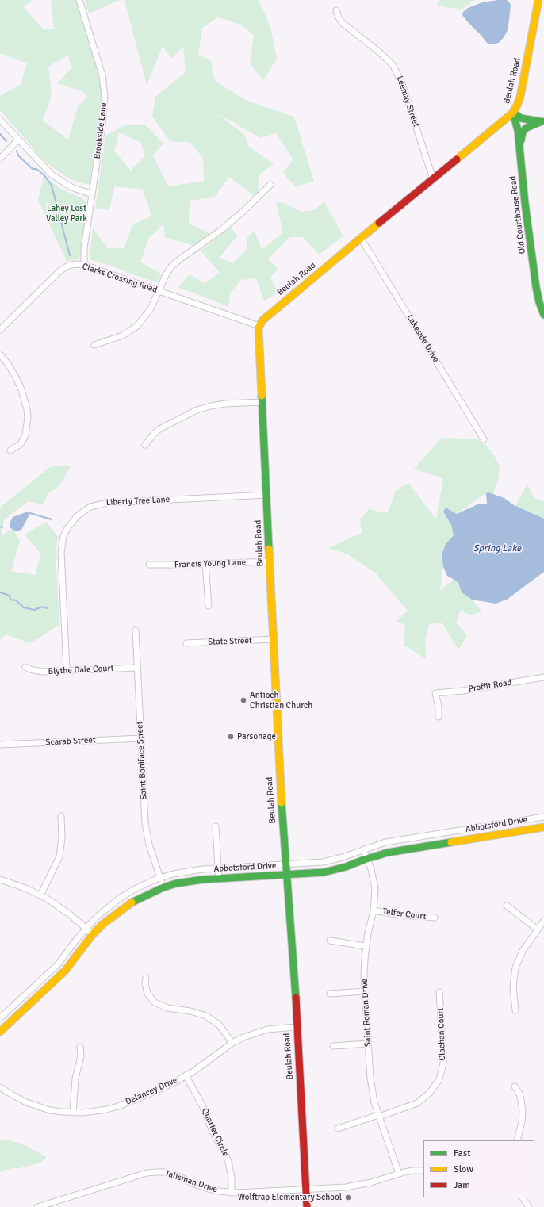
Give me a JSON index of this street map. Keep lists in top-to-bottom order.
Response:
{
  "streets": {
    "main road": ["Beulah Road", "Old Courthouse Road", "Abbotsford Drive"],
    "street": [
      "Leemay Street",
      "Brookside Lane",
      "Clarks Crossing Road",
      "Lakeside Drive",
      "Liberty Tree Lane",
      "Francis Young Lane",
      "State Street",
      "Blythe Dale Court",
      "Proffit Road",
      "Scarab Street",
      "Saint Boniface Street",
      "Telfer Court",
      "Saint Roman Drive",
      "Clachan Court",
      "Delancey Drive",
      "Quartet Circle",
      "Talisman Drive"
    ]
  },
  "crossings": [
    ["Beulah Road", "Leemay Street"],
    ["Beulah Road", "Old Courthouse Road"],
    ["Beulah Road", "Clarks Crossing Road"],
    ["Beulah Road", "Lakeside Drive"],
    ["Beulah Road", "Liberty Tree Lane"],
    ["Beulah Road", "Francis Young Lane"],
    ["Beulah Road", "State Street"],
    ["Beulah Road", "Abbotsford Drive"],
    ["Beulah Road", "Delancey Drive"],
    ["Beulah Road", "Talisman Drive"],
    ["Brookside Lane", "Clarks Crossing Road"],
    ["Liberty Tree Lane", "Blythe Dale Court"],
    ["Blythe Dale Court", "Saint Boniface Street"],
    ["Scarab Street", "Saint Boniface Street"],
    ["Saint Boniface Street", "Abbotsford Drive"],
    ["Abbotsford Drive", "Saint Roman Drive"],
    ["Telfer Court", "Saint Roman Drive"],
    ["Saint Roman Drive", "Clachan Court"],
    ["Saint Roman Drive", "Talisman Drive"],
    ["Delancey Drive", "Quartet Circle"],
    ["Quartet Circle", "Talisman Drive"]
  ],
  "water": ["Spring Lake"],
  "parks": ["Lahey Lost Valley Park"],
  "places": ["Antioch Christian Church", "Parsonage", "Wolftrap Elementary School"],
  "legend": ["Fast", "Slow", "Jam"]
}
